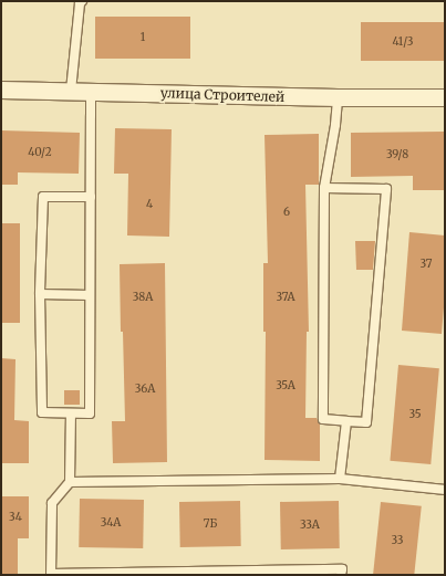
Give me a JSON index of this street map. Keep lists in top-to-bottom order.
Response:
{
  "streets": {
    "street": ["улица Строителей"]
  },
  "house_numbers": [
    "1",
    "41/3",
    "40/2",
    "39/8",
    "4",
    "6",
    "37",
    "38А",
    "37А",
    "35А",
    "36А",
    "35",
    "34",
    "34А",
    "7Б",
    "33А",
    "33"
  ]
}
